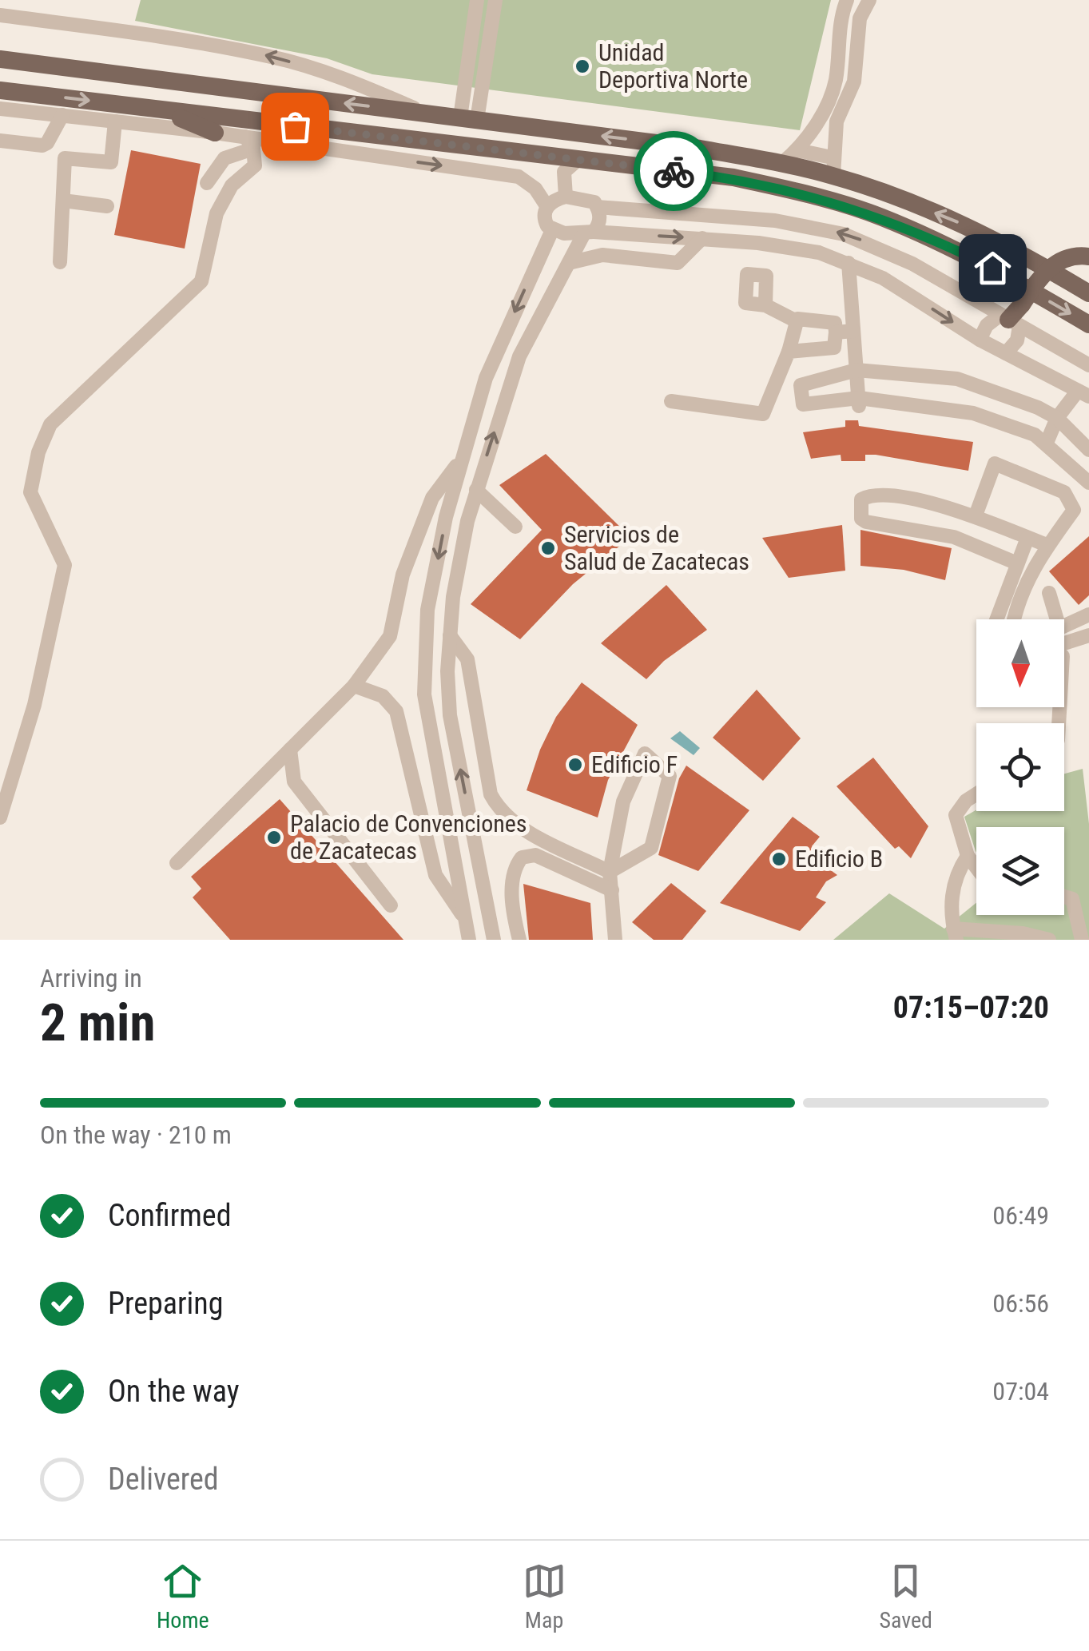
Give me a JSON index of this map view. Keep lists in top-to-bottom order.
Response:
{
  "places": [
    "Unidad Deportiva Norte",
    "Servicios de Salud de Zacatecas",
    "Edificio F",
    "Palacio de Convenciones de Zacatecas",
    "Edificio B"
  ],
  "north": "bottom",
  "page": {
    "heading": ["2 min", "Arriving in", "07:15–07:20"],
    "bar": "On the way · 210 m",
    "list": [
      ["Confirmed", "06:49"],
      ["Preparing", "06:56"],
      ["On the way", "07:04"],
      "Delivered"
    ],
    "tabs": ["Home", "Map", "Saved"]
  }
}
